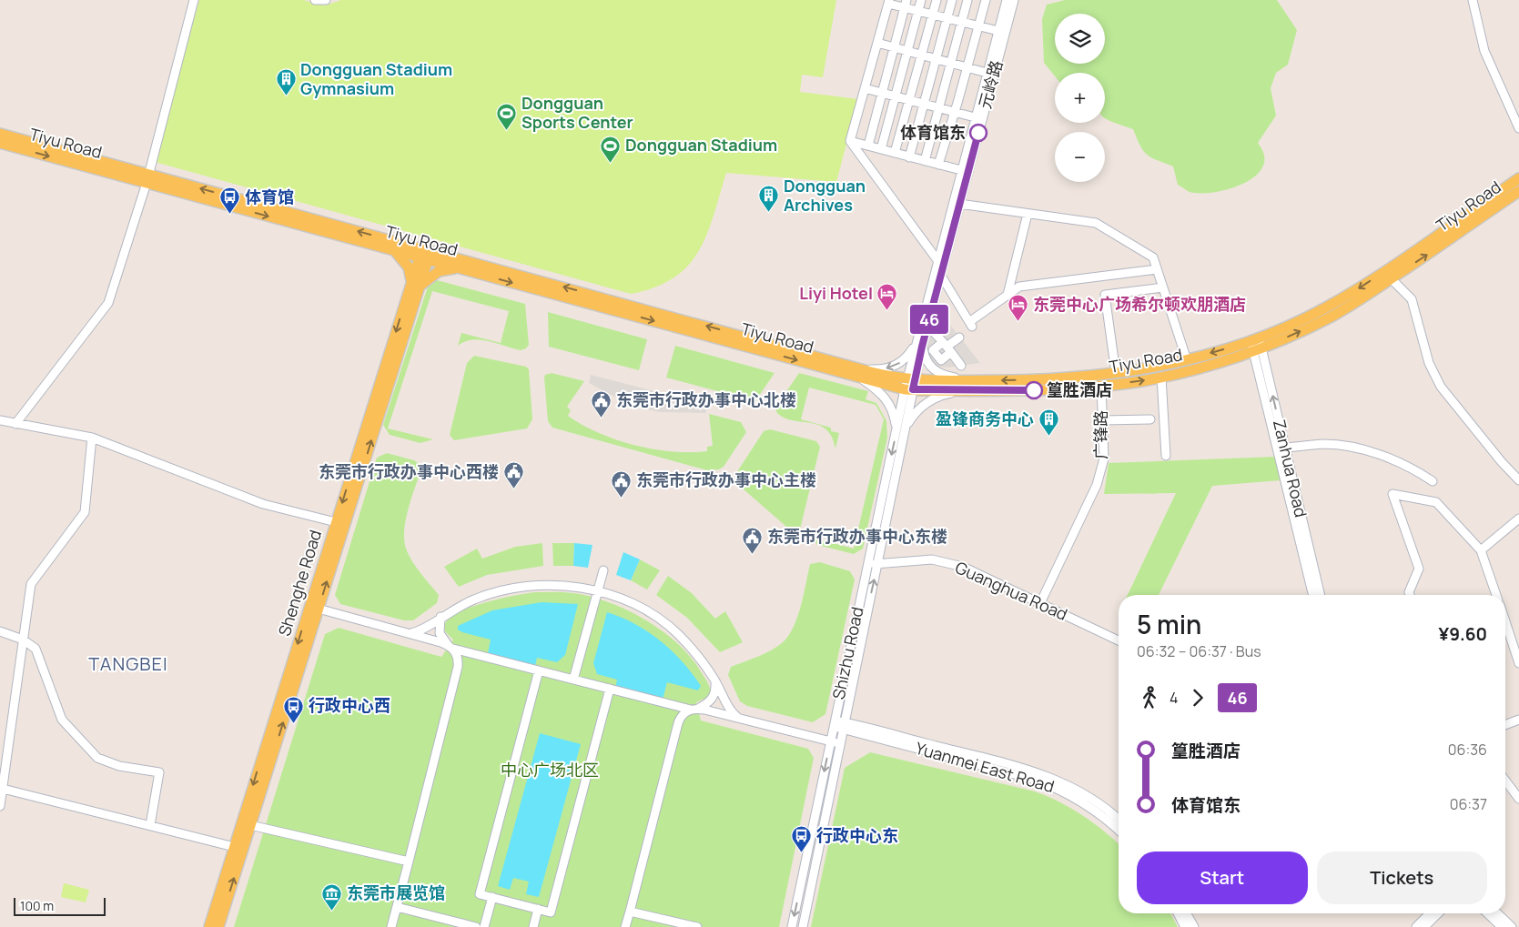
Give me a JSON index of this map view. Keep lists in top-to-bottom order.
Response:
{
  "streets": {
    "main road": ["Tiyu Road", "Shenghe Road"],
    "street": [
      "元岭路",
      "广锋路",
      "Zanhua Road",
      "Guanghua Road",
      "Shizhu Road",
      "Yuanmei East Road"
    ]
  },
  "crossings": [
    ["元岭路", "Tiyu Road"],
    ["元岭路", "Shizhu Road"],
    ["Tiyu Road", "广锋路"],
    ["Tiyu Road", "Zanhua Road"],
    ["Tiyu Road", "Shenghe Road"],
    ["Tiyu Road", "Shizhu Road"],
    ["广锋路", "Guanghua Road"],
    ["Guanghua Road", "Shizhu Road"],
    ["Shizhu Road", "Yuanmei East Road"]
  ],
  "districts": ["TANGBEI"],
  "parks": ["中心广场北区"],
  "places": {
    "building": ["Dongguan Stadium Gymnasium", "Dongguan Archives", "盈锋商务中心"],
    "sports": ["Dongguan Sports Center", "Dongguan Stadium"],
    "other": ["体育馆东", "篁胜酒店"],
    "bus stop": ["体育馆", "行政中心西", "行政中心东"],
    "hotel": ["Liyi Hotel", "东莞中心广场希尔顿欢朋酒店"],
    "public building": [
      "东莞市行政办事中心北楼",
      "东莞市行政办事中心西楼",
      "东莞市行政办事中心主楼",
      "东莞市行政办事中心东楼"
    ],
    "museum": ["东莞市展览馆"]
  },
  "lines": ["bus line 46"],
  "scale_bar": "100 m",
  "page": {
    "on_map": "46",
    "map_buttons": ["+", "−"],
    "heading": ["5 min", "06:32 – 06:37 · Bus", "¥9.60"],
    "legs": ["4", "46"],
    "list": [
      {
        "name": "篁胜酒店",
        "value": "06:36"
      },
      {
        "name": "体育馆东",
        "value": "06:37"
      }
    ],
    "buttons": ["Start", "Tickets"],
    "scale": "100 m"
  }
}
